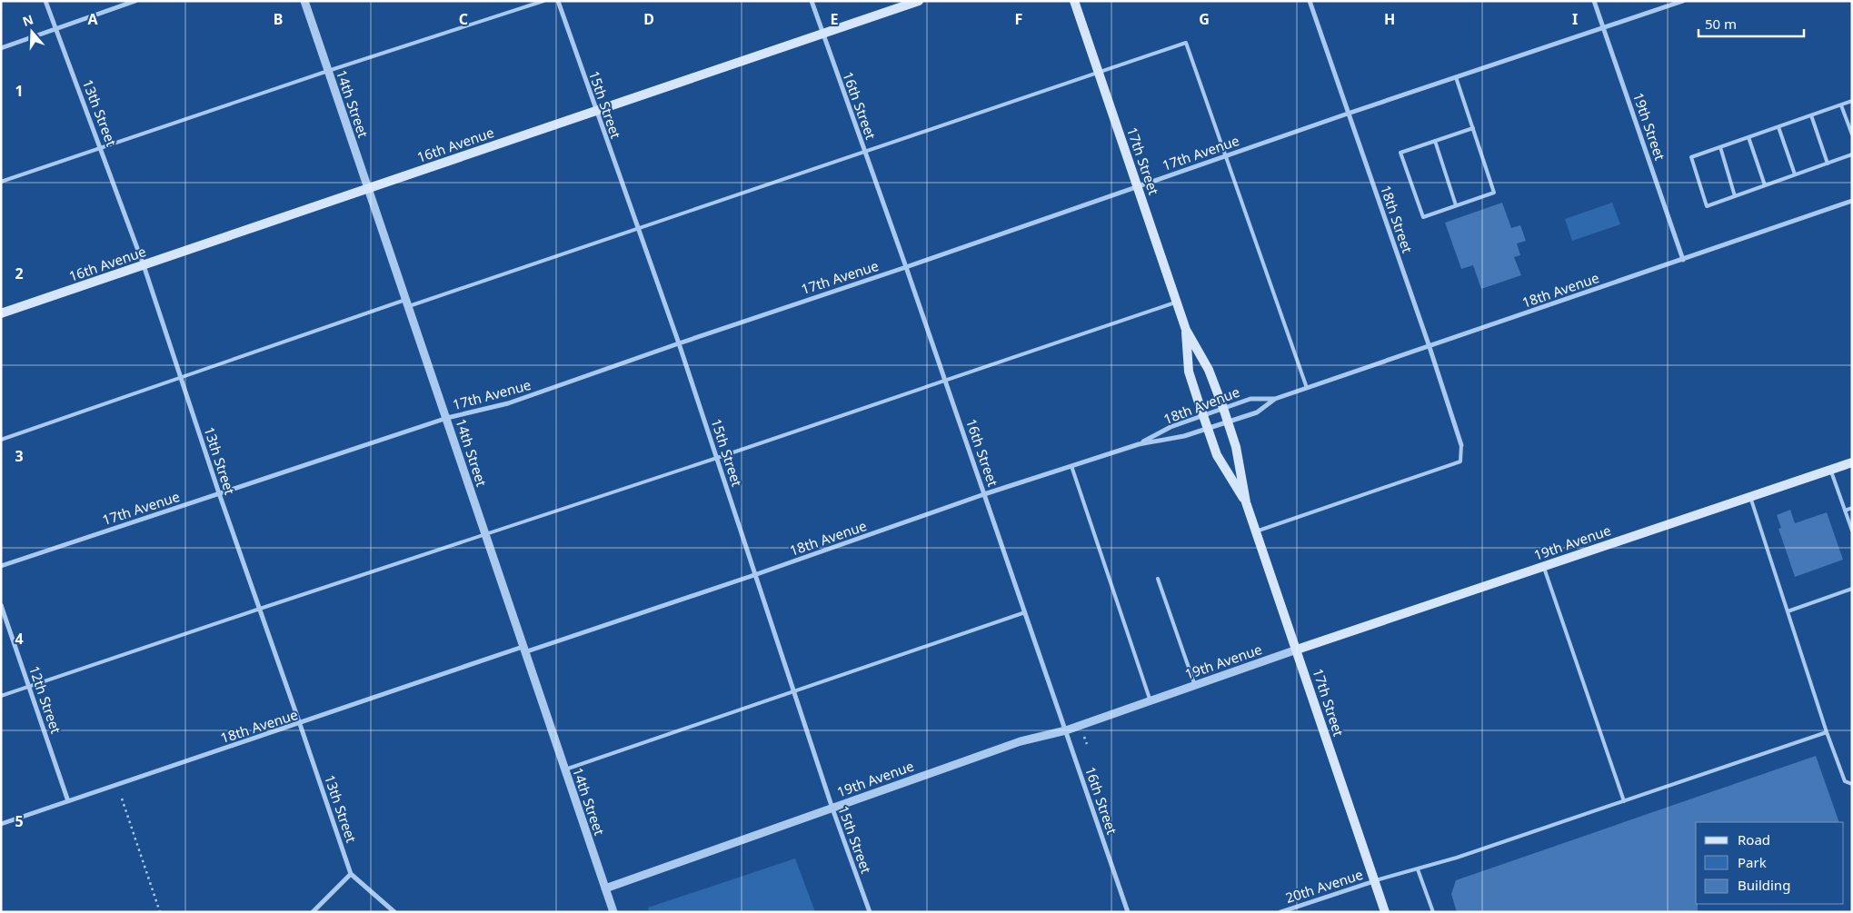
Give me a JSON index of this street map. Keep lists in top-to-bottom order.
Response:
{
  "streets": {
    "main road": ["16th Avenue", "17th Street", "19th Avenue"],
    "street": [
      "14th Street",
      "15th Street",
      "16th Street",
      "13th Street",
      "19th Street",
      "17th Avenue",
      "18th Street",
      "18th Avenue",
      "12th Street",
      "20th Avenue"
    ]
  },
  "crossings": [
    ["14th Street", "16th Avenue"],
    ["14th Street", "17th Avenue"],
    ["14th Street", "18th Avenue"],
    ["14th Street", "19th Avenue"],
    ["15th Street", "16th Avenue"],
    ["15th Street", "17th Avenue"],
    ["15th Street", "18th Avenue"],
    ["15th Street", "19th Avenue"],
    ["16th Street", "16th Avenue"],
    ["16th Street", "17th Avenue"],
    ["16th Street", "18th Avenue"],
    ["16th Street", "19th Avenue"],
    ["13th Street", "16th Avenue"],
    ["13th Street", "17th Avenue"],
    ["13th Street", "18th Avenue"],
    ["19th Street", "17th Avenue"],
    ["19th Street", "18th Avenue"],
    ["17th Avenue", "17th Street"],
    ["17th Avenue", "18th Street"],
    ["17th Street", "18th Avenue"],
    ["17th Street", "19th Avenue"],
    ["17th Street", "20th Avenue"],
    ["18th Street", "18th Avenue"],
    ["18th Avenue", "12th Street"]
  ],
  "legend": ["Road", "Park", "Building"],
  "scale_bar": "50 m",
  "north": "top",
  "grid": {
    "columns": [
      "A",
      "B",
      "C",
      "D",
      "E",
      "F",
      "G",
      "H",
      "I"
    ],
    "rows": [
      "1",
      "2",
      "3",
      "4",
      "5"
    ]
  }
}
